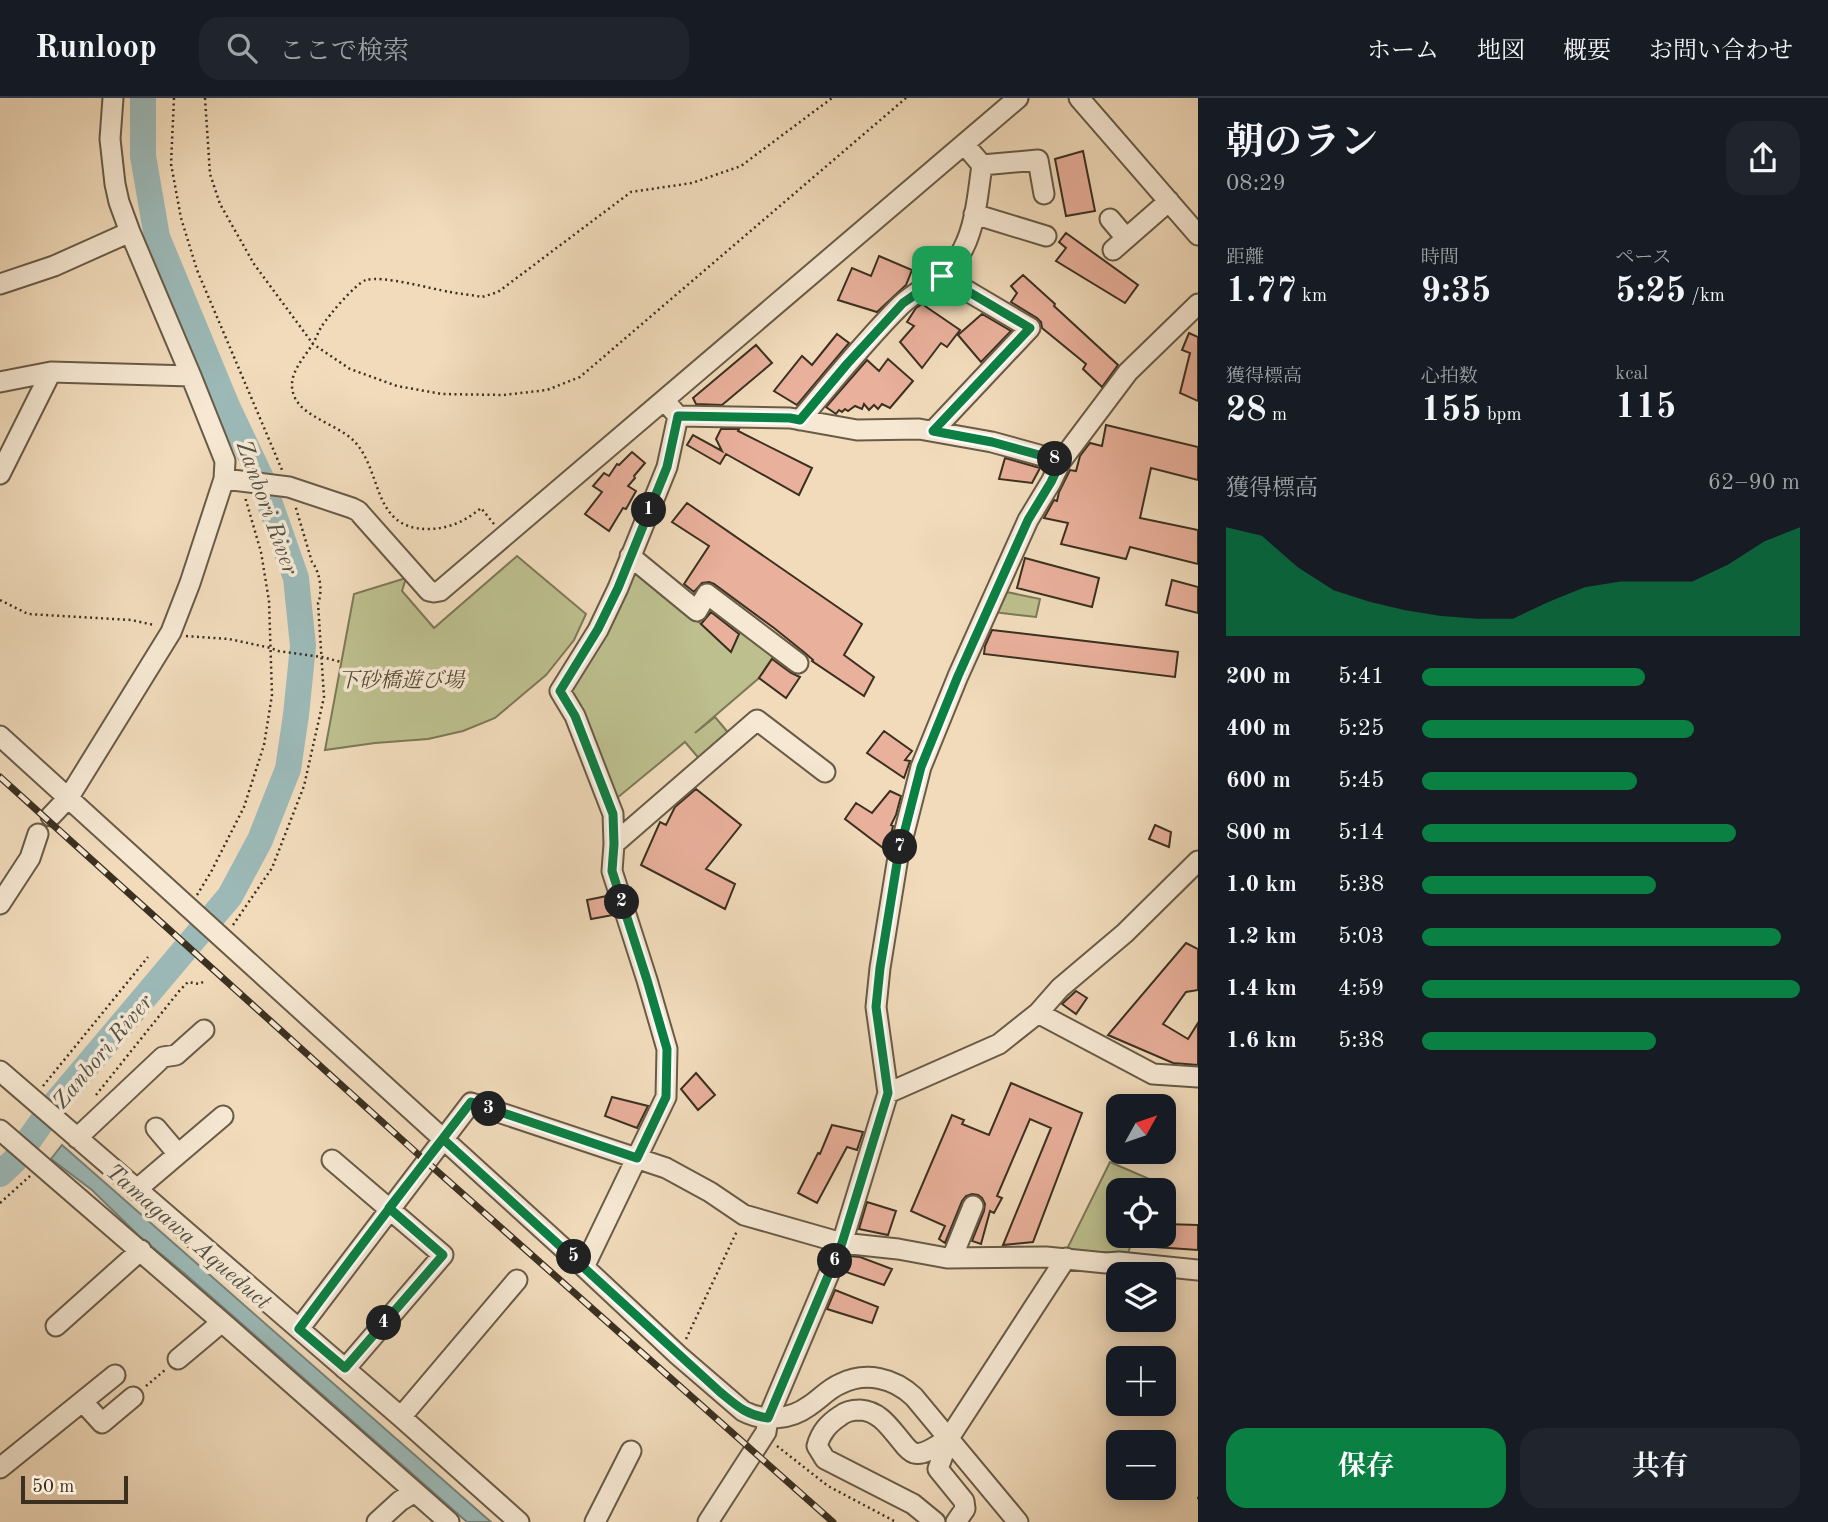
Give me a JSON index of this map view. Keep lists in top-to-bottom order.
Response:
{
  "water": ["Zanbori River", "Tamagawa Aqueduct"],
  "parks": ["下砂橋遊び場"],
  "scale_bar": "50 m",
  "north": "top right",
  "page": {
    "header": "Runloop",
    "search": "ここで検索",
    "nav": [
      "ホーム",
      "地図",
      "概要",
      "お問い合わせ"
    ],
    "heading": ["朝のラン", "08:29"],
    "stats": [
      ["距離", "1.77 km"],
      ["時間", "9:35"],
      ["ペース", "5:25 /km"],
      ["獲得標高", "28 m"],
      ["心拍数", "155 bpm"],
      ["kcal", "115"]
    ],
    "pins": [
      "8",
      "1",
      "7",
      "2",
      "3",
      "5",
      "6",
      "4"
    ],
    "chart": ["獲得標高", "62–90 m"],
    "list": [
      {
        "name": "200 m",
        "note": "5:41"
      },
      {
        "name": "400 m",
        "note": "5:25"
      },
      {
        "name": "600 m",
        "note": "5:45"
      },
      {
        "name": "800 m",
        "note": "5:14"
      },
      {
        "name": "1.0 km",
        "note": "5:38"
      },
      {
        "name": "1.2 km",
        "note": "5:03"
      },
      {
        "name": "1.4 km",
        "note": "4:59"
      },
      {
        "name": "1.6 km",
        "note": "5:38"
      }
    ],
    "map_buttons": ["+", "−"],
    "buttons": ["保存", "共有"],
    "scale": "50 m"
  }
}
